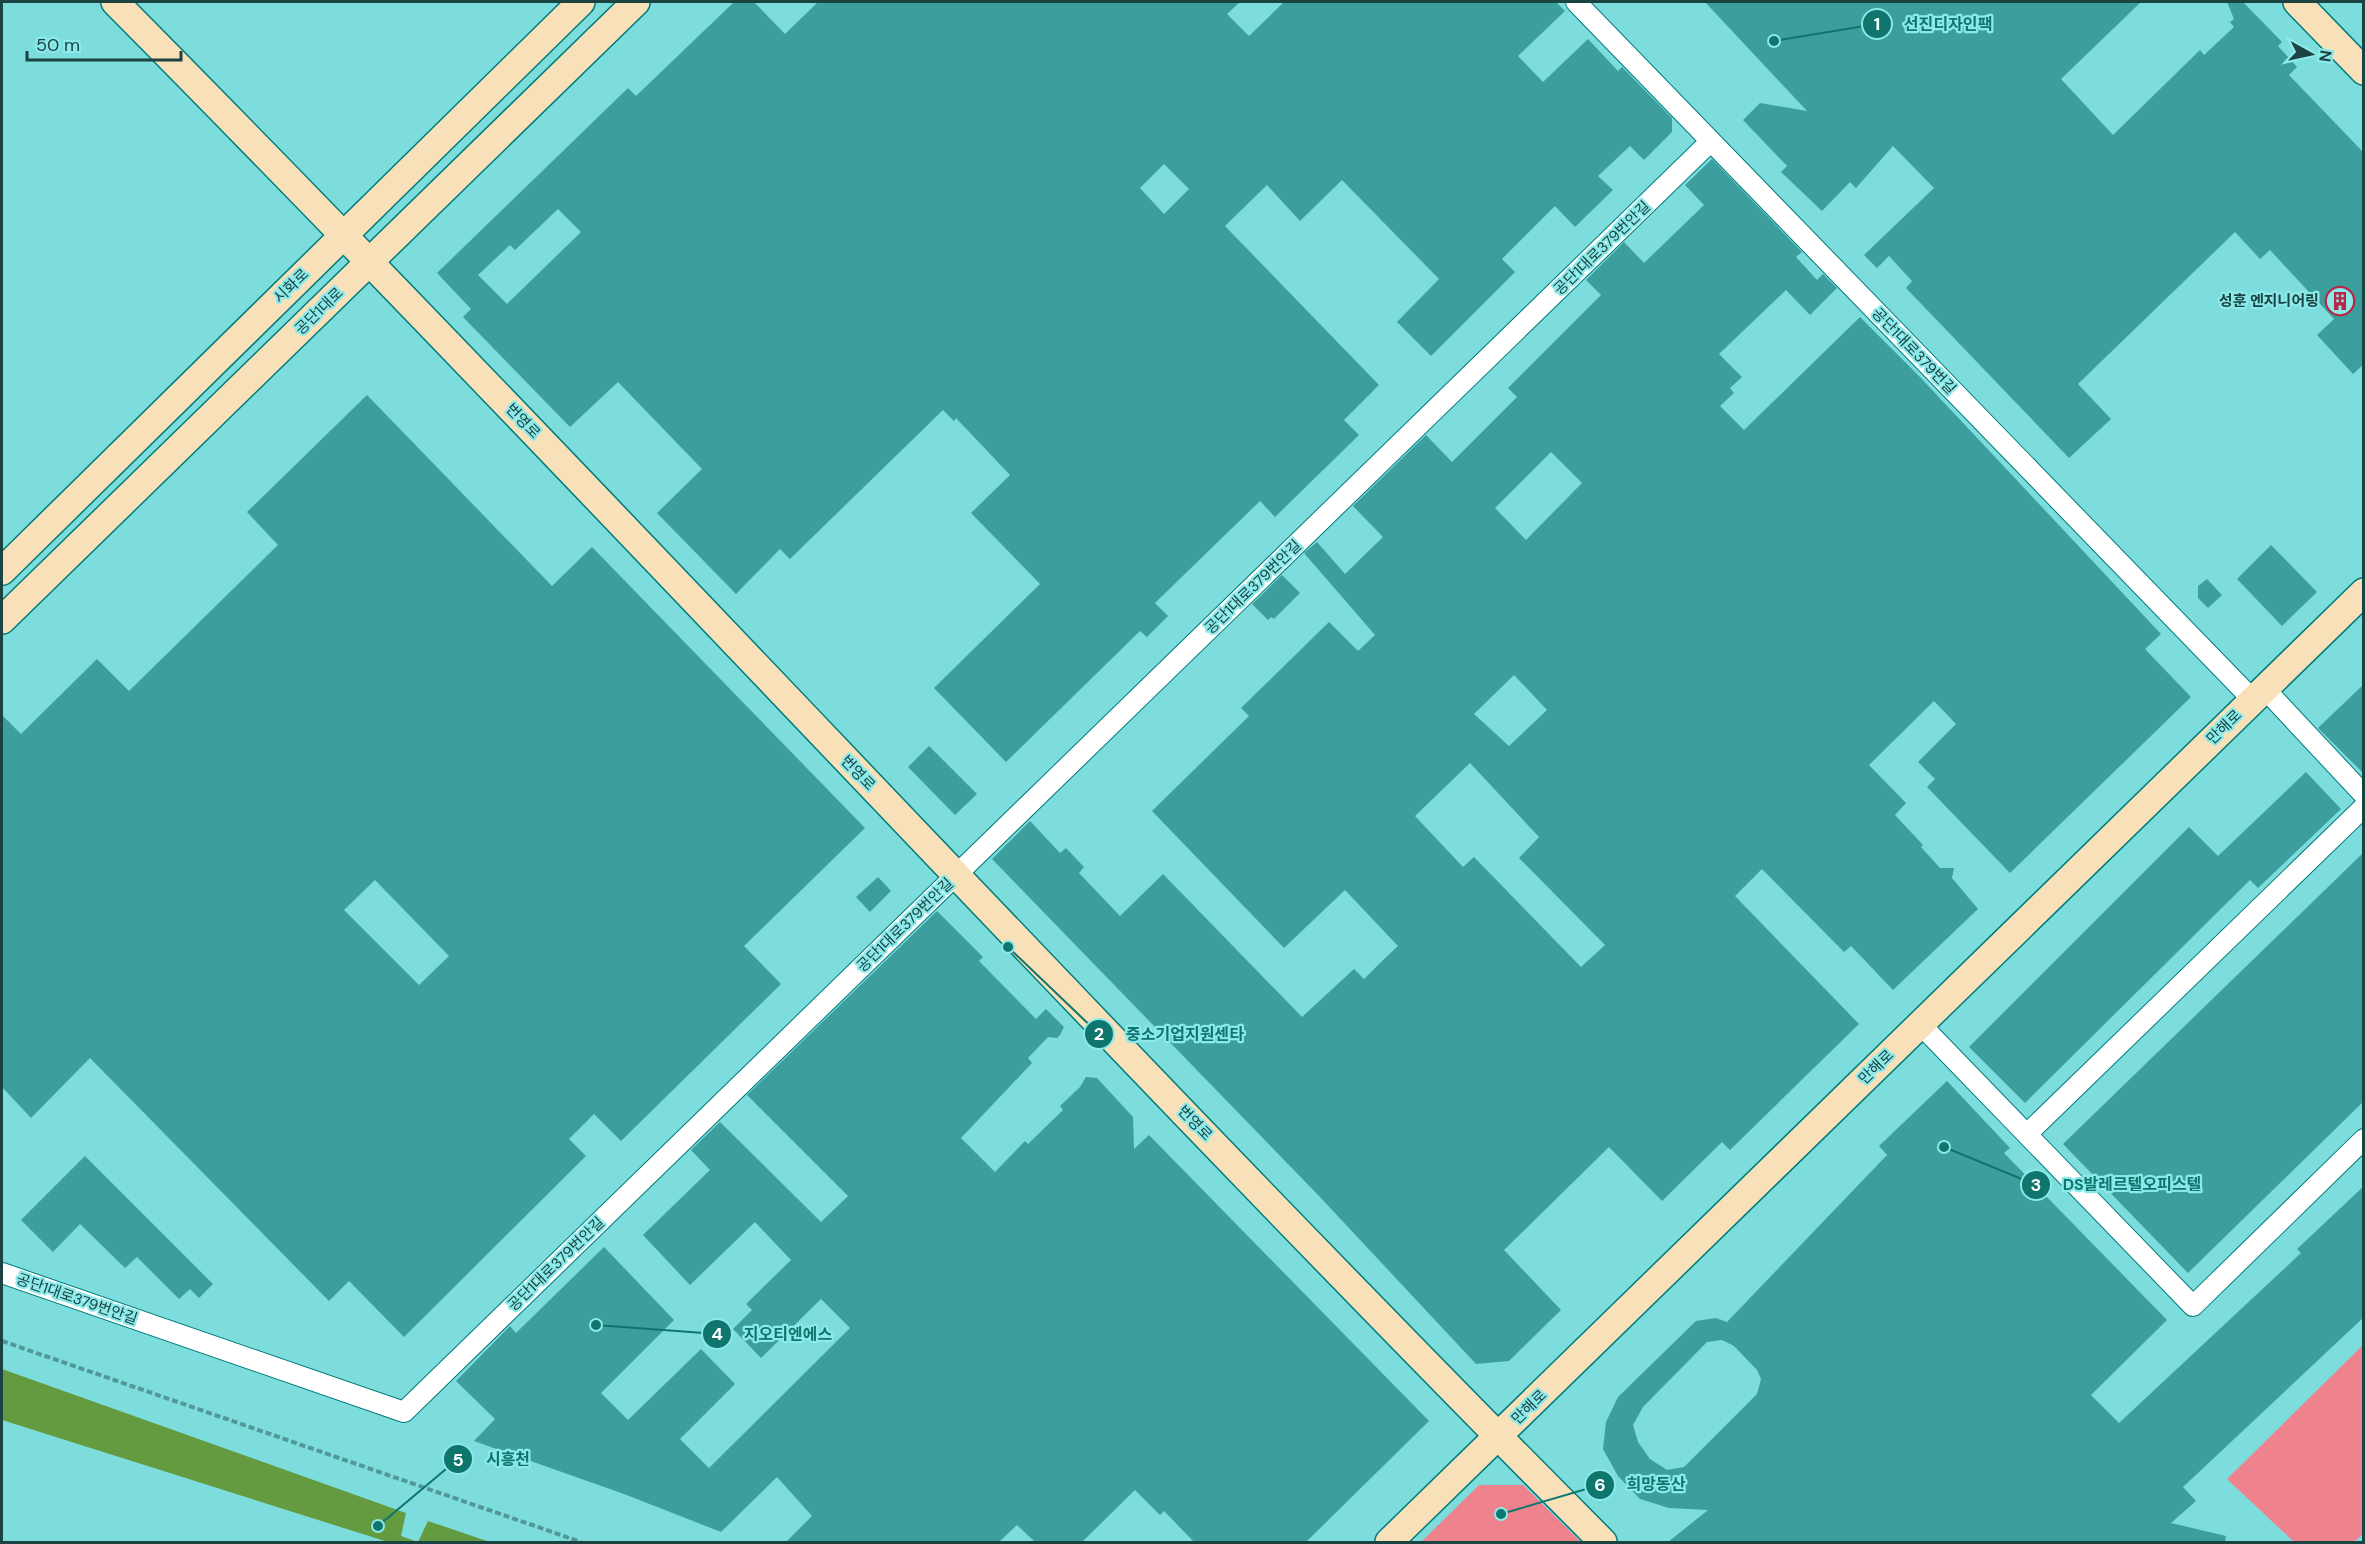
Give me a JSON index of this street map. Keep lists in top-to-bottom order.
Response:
{
  "streets": {
    "street": [
      "공단1대로379번안길",
      "시화로",
      "공단1대로",
      "공단1대로379번길",
      "번영로",
      "만해로"
    ]
  },
  "crossings": [
    ["공단1대로379번안길", "공단1대로379번길"],
    ["공단1대로379번안길", "번영로"],
    ["시화로", "번영로"],
    ["공단1대로", "번영로"],
    ["공단1대로379번길", "만해로"],
    ["번영로", "만해로"]
  ],
  "places": {
    "other": [
      "선진디자인팩",
      "중소기업지원센타",
      "DS발레르텔오피스텔",
      "지오티엔에스",
      "희망동산",
      "시흥천"
    ],
    "building": ["성훈 엔지니어링"]
  },
  "scale_bar": "50 m",
  "north": "right"
}
